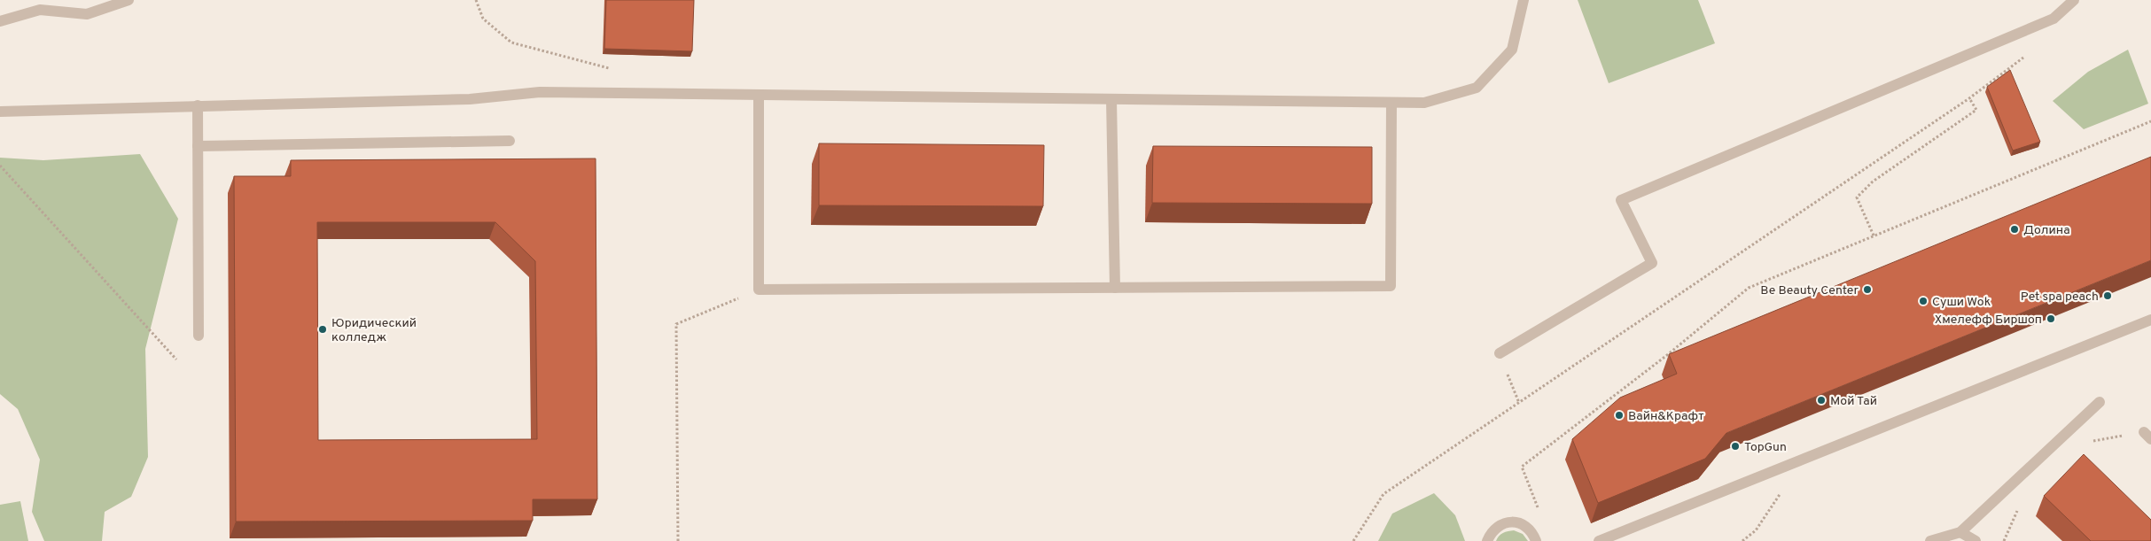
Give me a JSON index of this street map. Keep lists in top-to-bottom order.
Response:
{
  "places": [
    "Долина",
    "Be Beauty Center",
    "Pet spa peach",
    "Суши Wok",
    "Хмелефф Биршоп",
    "Юридический колледж",
    "Мой Тай",
    "Вайн&Крафт",
    "TopGun"
  ]
}
